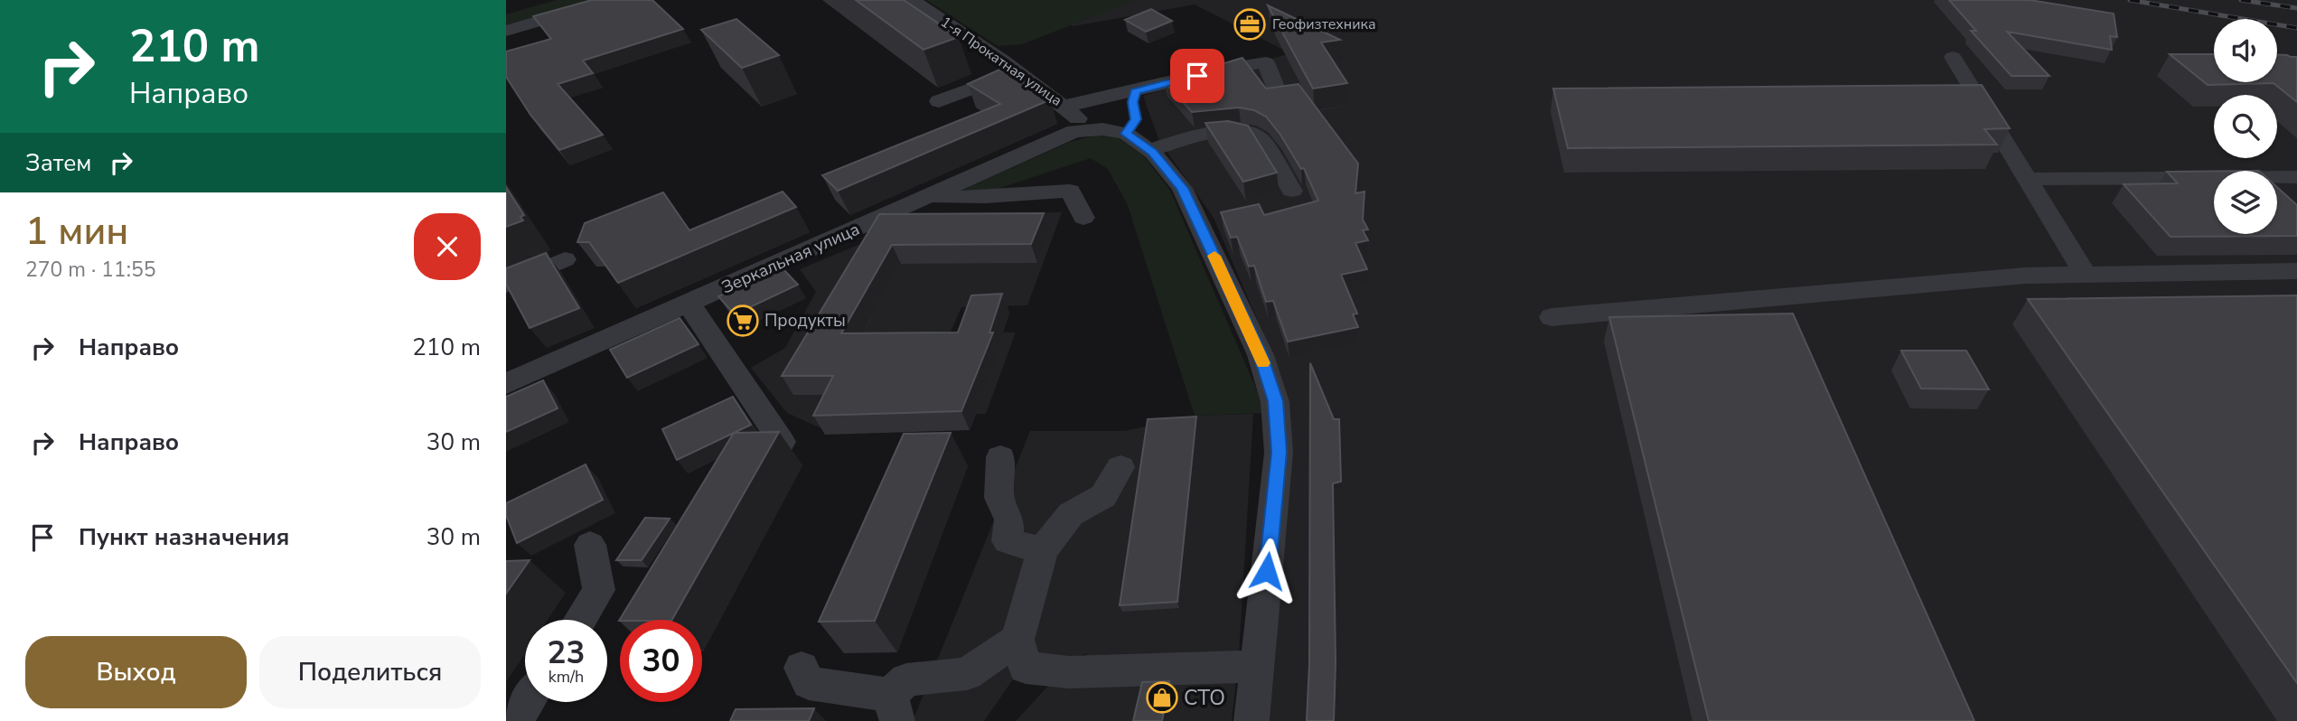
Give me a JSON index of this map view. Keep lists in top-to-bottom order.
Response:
{
  "streets": {
    "street": ["1-я Прокатная улица", "Зеркальная улица"]
  },
  "crossings": [
    ["1-я Прокатная улица", "Зеркальная улица"]
  ],
  "places": {
    "office": ["Геофизтехника"],
    "supermarket": ["Продукты"],
    "shop": ["СТО"]
  },
  "page": {
    "turn": ["210 m", "Направо"],
    "then": "Затем",
    "heading": ["1 мин", "270 m · 11:55"],
    "list": [
      {
        "name": "Направо",
        "value": "210 m"
      },
      {
        "name": "Направо",
        "value": "30 m"
      },
      {
        "name": "Пункт назначения",
        "value": "30 m"
      }
    ],
    "speed": "23 km/h",
    "limit": "30",
    "buttons": ["Выход", "Поделиться"]
  }
}
